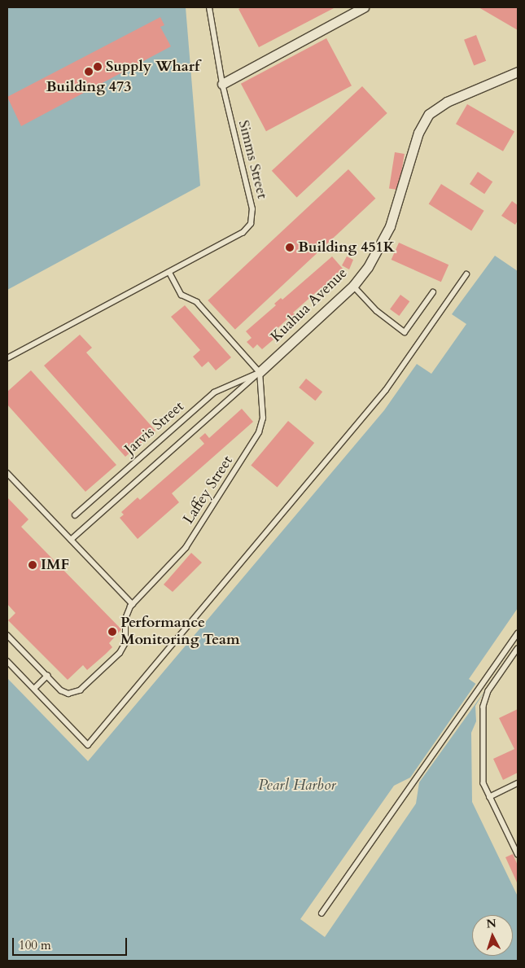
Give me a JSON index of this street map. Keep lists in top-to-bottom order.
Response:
{
  "streets": {
    "street": ["Kuahua Avenue"],
    "lane": ["Simms Street", "Jarvis Street", "Laffey Street"]
  },
  "crossings": [
    ["Kuahua Avenue", "Jarvis Street"],
    ["Kuahua Avenue", "Laffey Street"],
    ["Jarvis Street", "Laffey Street"]
  ],
  "water": ["Pearl Harbor"],
  "places": [
    "Supply Wharf",
    "Building 473",
    "Building 451K",
    "IMF",
    "Performance Monitoring Team"
  ],
  "scale_bar": "100 m",
  "north": "top"
}
